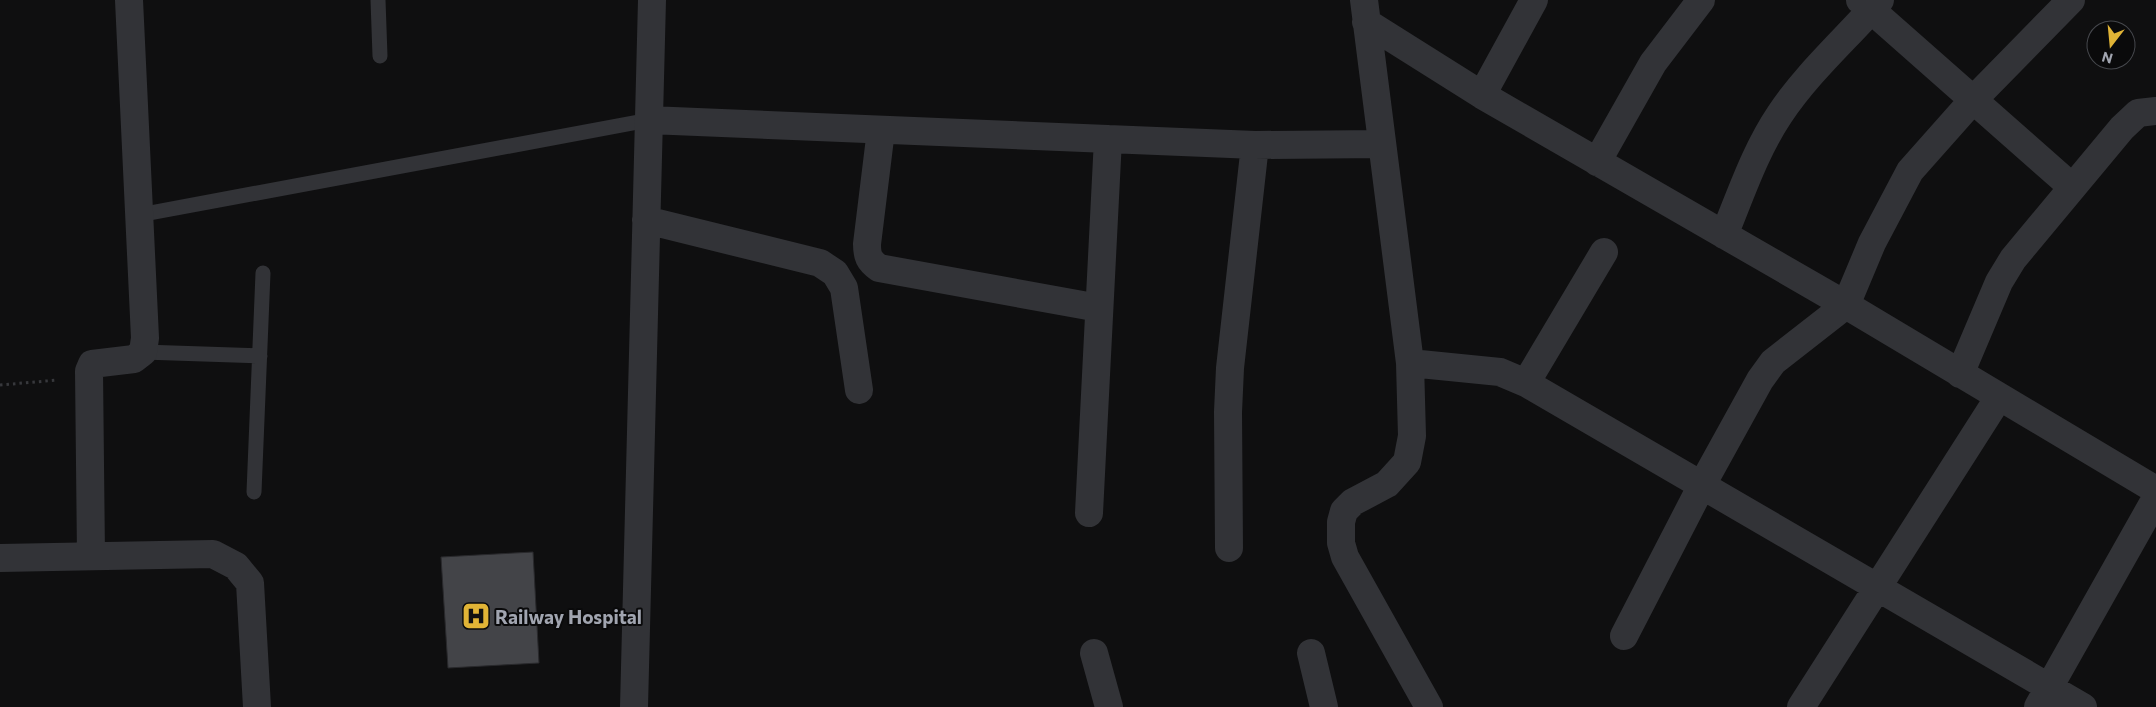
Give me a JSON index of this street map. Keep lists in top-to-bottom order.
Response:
{
  "places": {
    "hospital": ["Railway Hospital"]
  },
  "north": "bottom"
}
